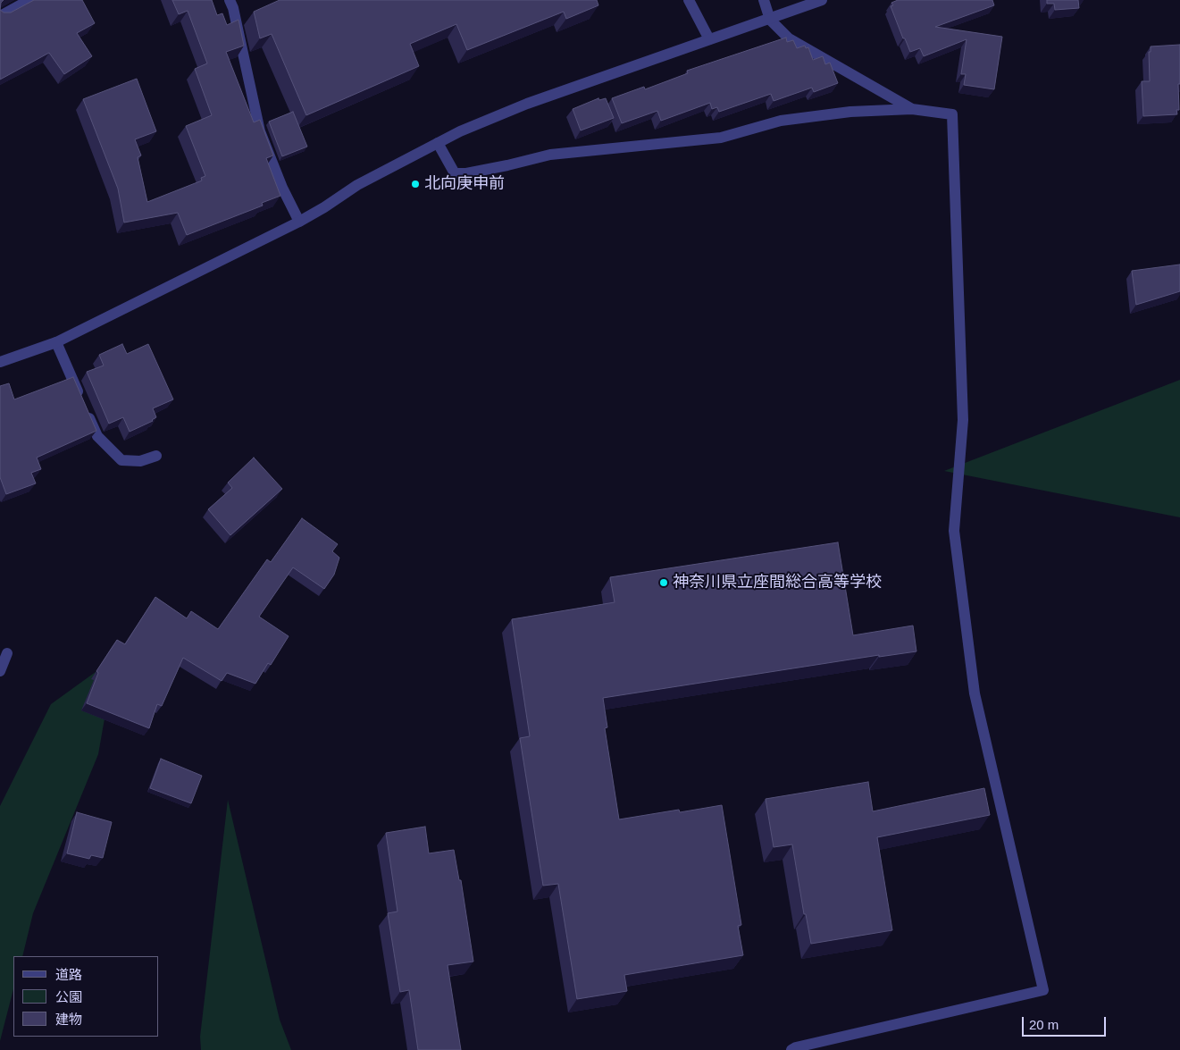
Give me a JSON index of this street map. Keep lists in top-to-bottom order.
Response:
{
  "places": ["北向庚申前", "神奈川県立座間総合高等学校"],
  "legend": ["道路", "公園", "建物"],
  "scale_bar": "20 m"
}
